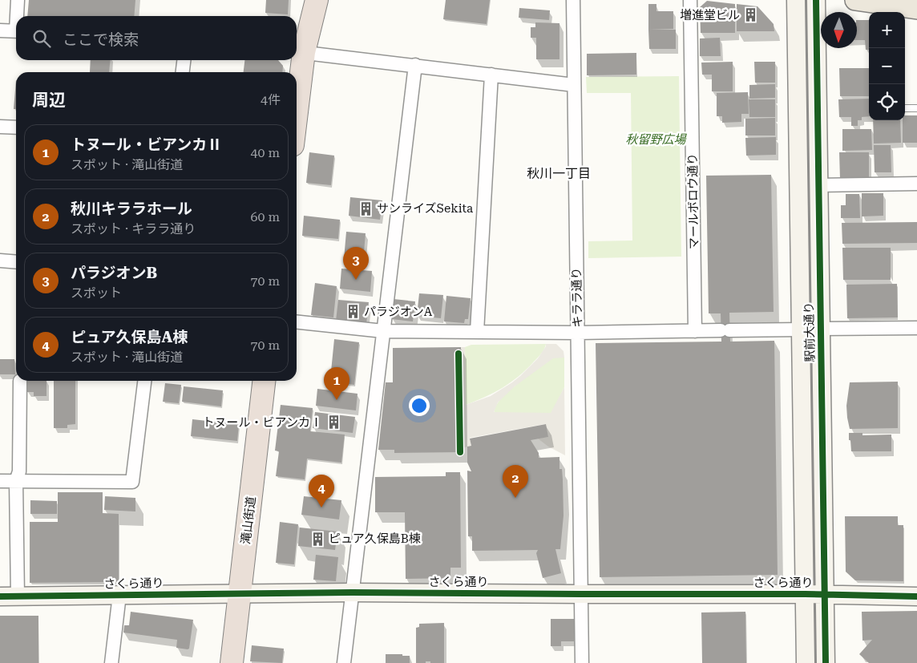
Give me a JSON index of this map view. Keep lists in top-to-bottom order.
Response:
{
  "streets": {
    "highway": ["滝山街道"],
    "street": [
      "マールボロウ通り",
      "キララ通り",
      "駅前大通り",
      "さくら通り"
    ]
  },
  "crossings": [
    ["キララ通り", "さくら通り"],
    ["駅前大通り", "さくら通り"],
    ["滝山街道", "さくら通り"]
  ],
  "districts": ["秋川一丁目"],
  "parks": ["秋留野広場"],
  "places": {
    "building": [
      "増進堂ビル",
      "サンライズSekita",
      "パラジオンA",
      "トヌール・ビアンカⅠ",
      "ピュア久保島B棟"
    ]
  },
  "north": "bottom",
  "page": {
    "map_buttons": ["+", "−"],
    "search": "ここで検索",
    "heading": ["周辺", "4件"],
    "list": [
      {
        "mark": "1",
        "name": "トヌール・ビアンカⅡ",
        "note": "スポット · 滝山街道",
        "value": "40 m"
      },
      {
        "mark": "2",
        "name": "秋川キララホール",
        "note": "スポット · キララ通り",
        "value": "60 m"
      },
      {
        "mark": "3",
        "name": "パラジオンB",
        "note": "スポット",
        "value": "70 m"
      },
      {
        "mark": "4",
        "name": "ピュア久保島A棟",
        "note": "スポット · 滝山街道",
        "value": "70 m"
      }
    ],
    "pins": [
      "3",
      "1",
      "2",
      "4"
    ]
  }
}
